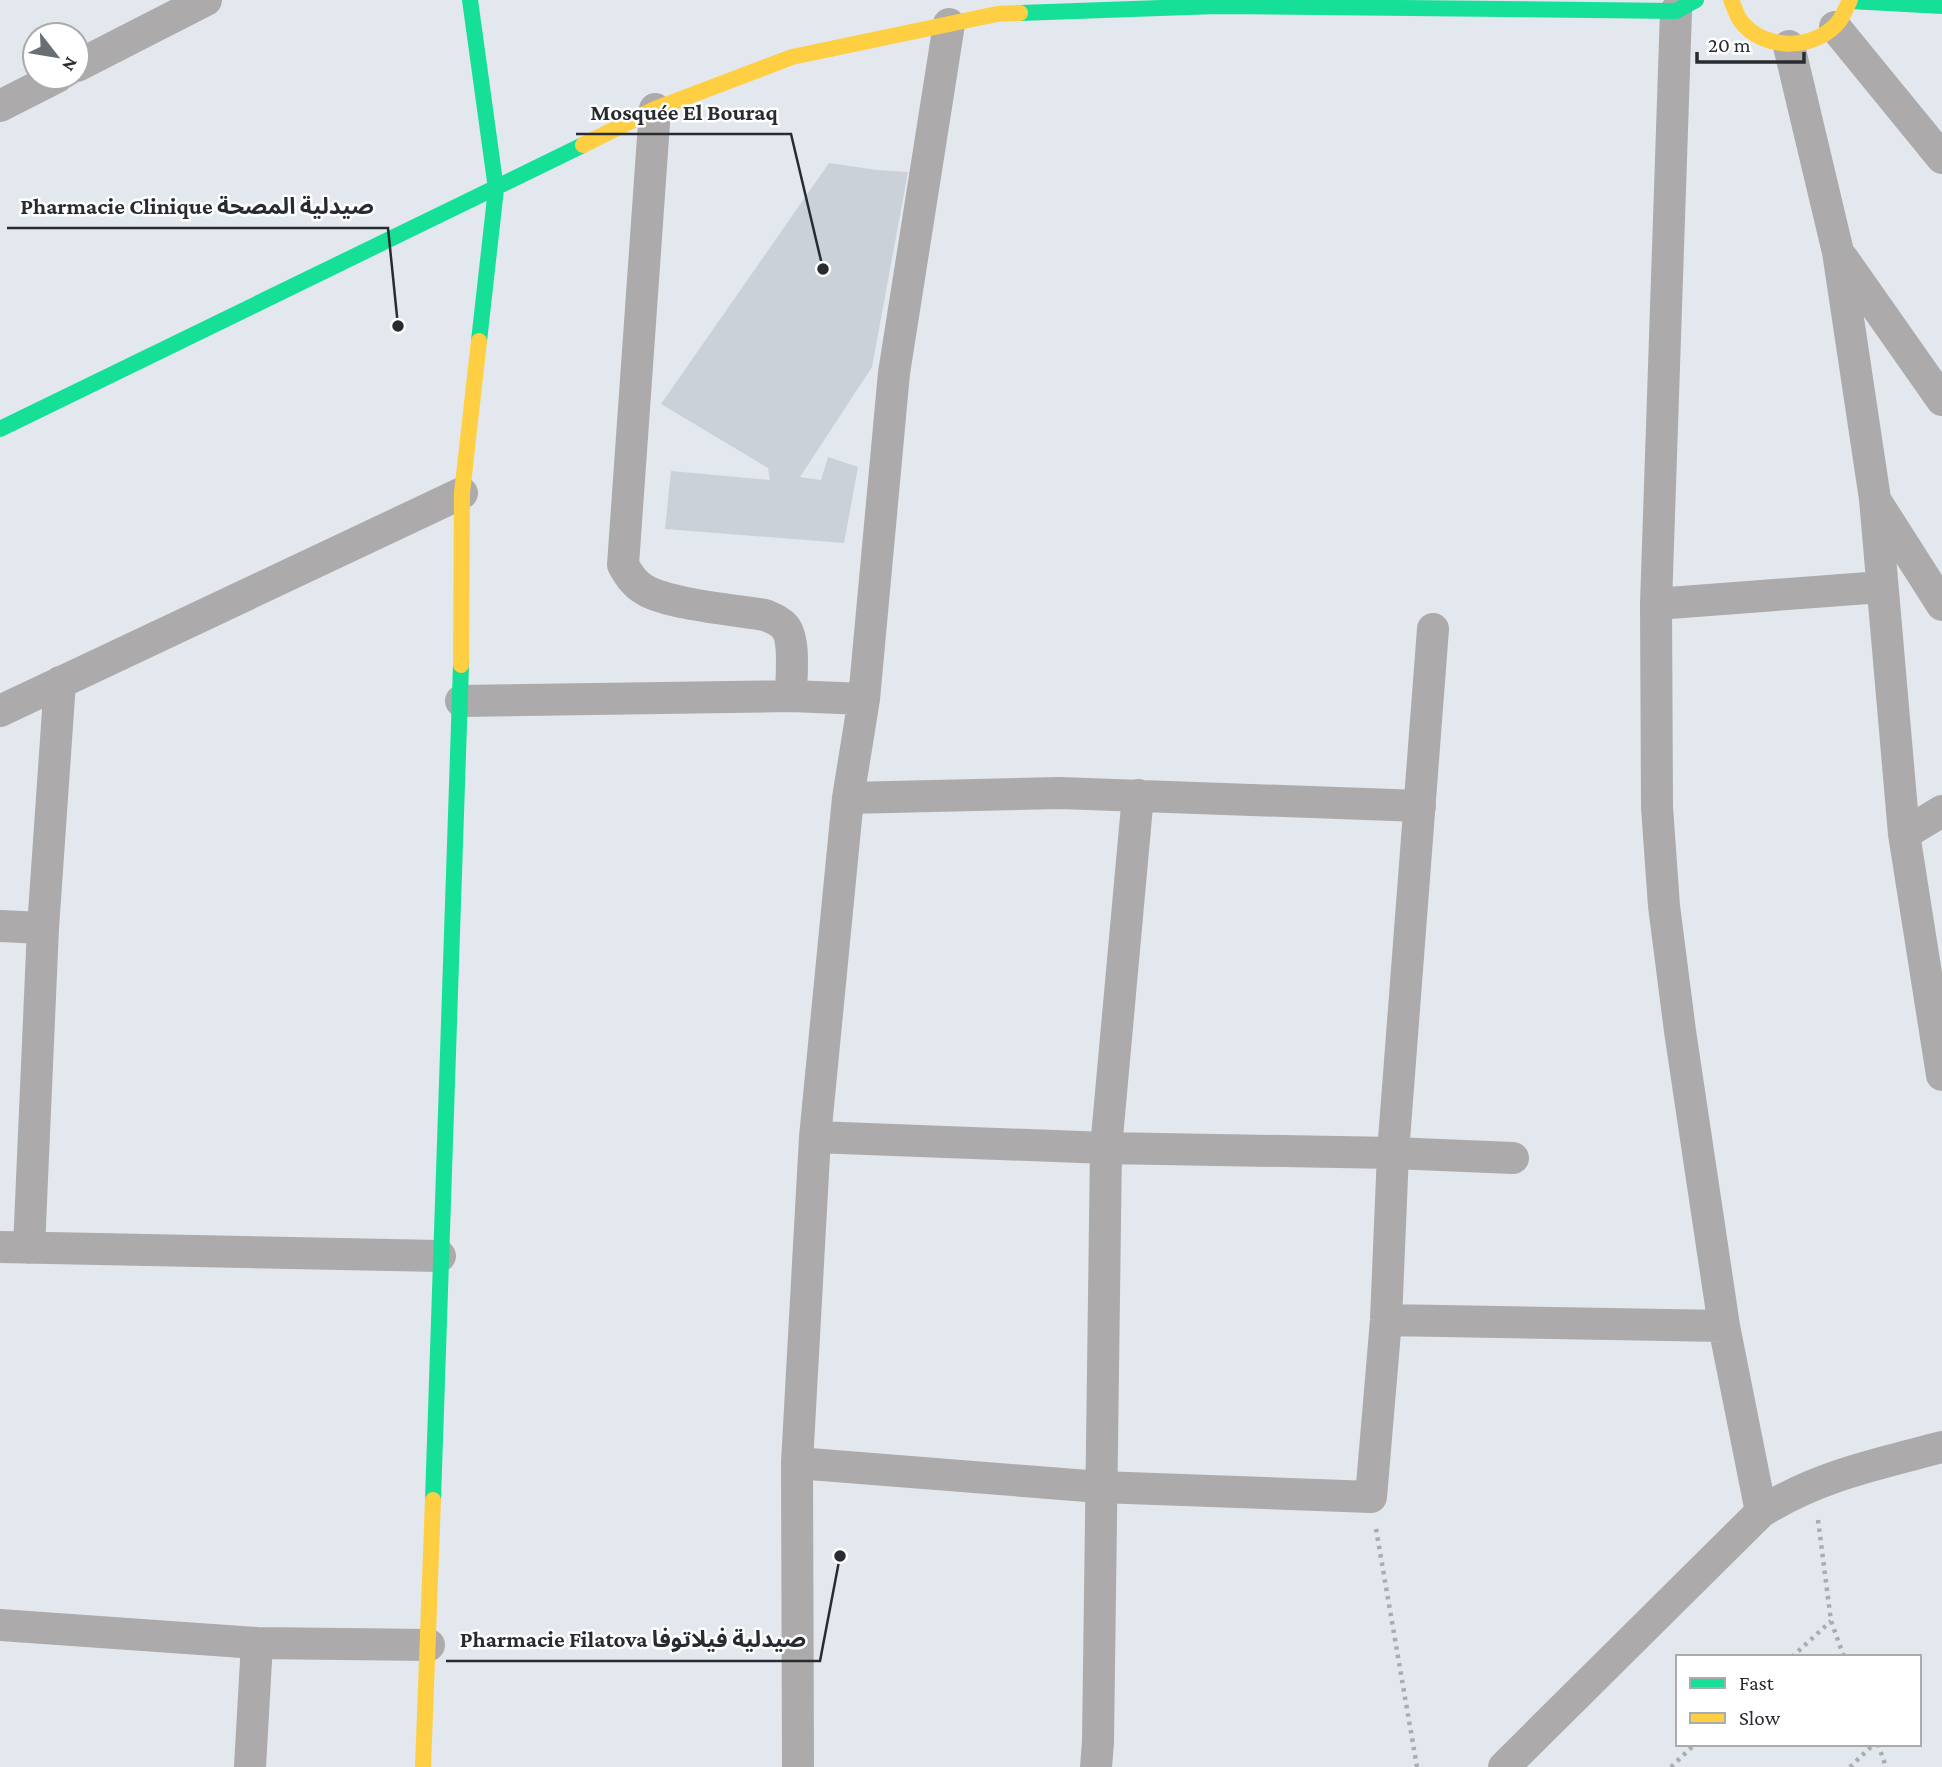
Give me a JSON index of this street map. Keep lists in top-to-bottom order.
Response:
{
  "places": ["Mosquée El Bouraq", "Pharmacie Clinique صيدلية المصحة", "Pharmacie Filatova صيدلية فيلاتوفا"],
  "legend": ["Fast", "Slow"],
  "scale_bar": "20 m",
  "north": "bottom right"
}
